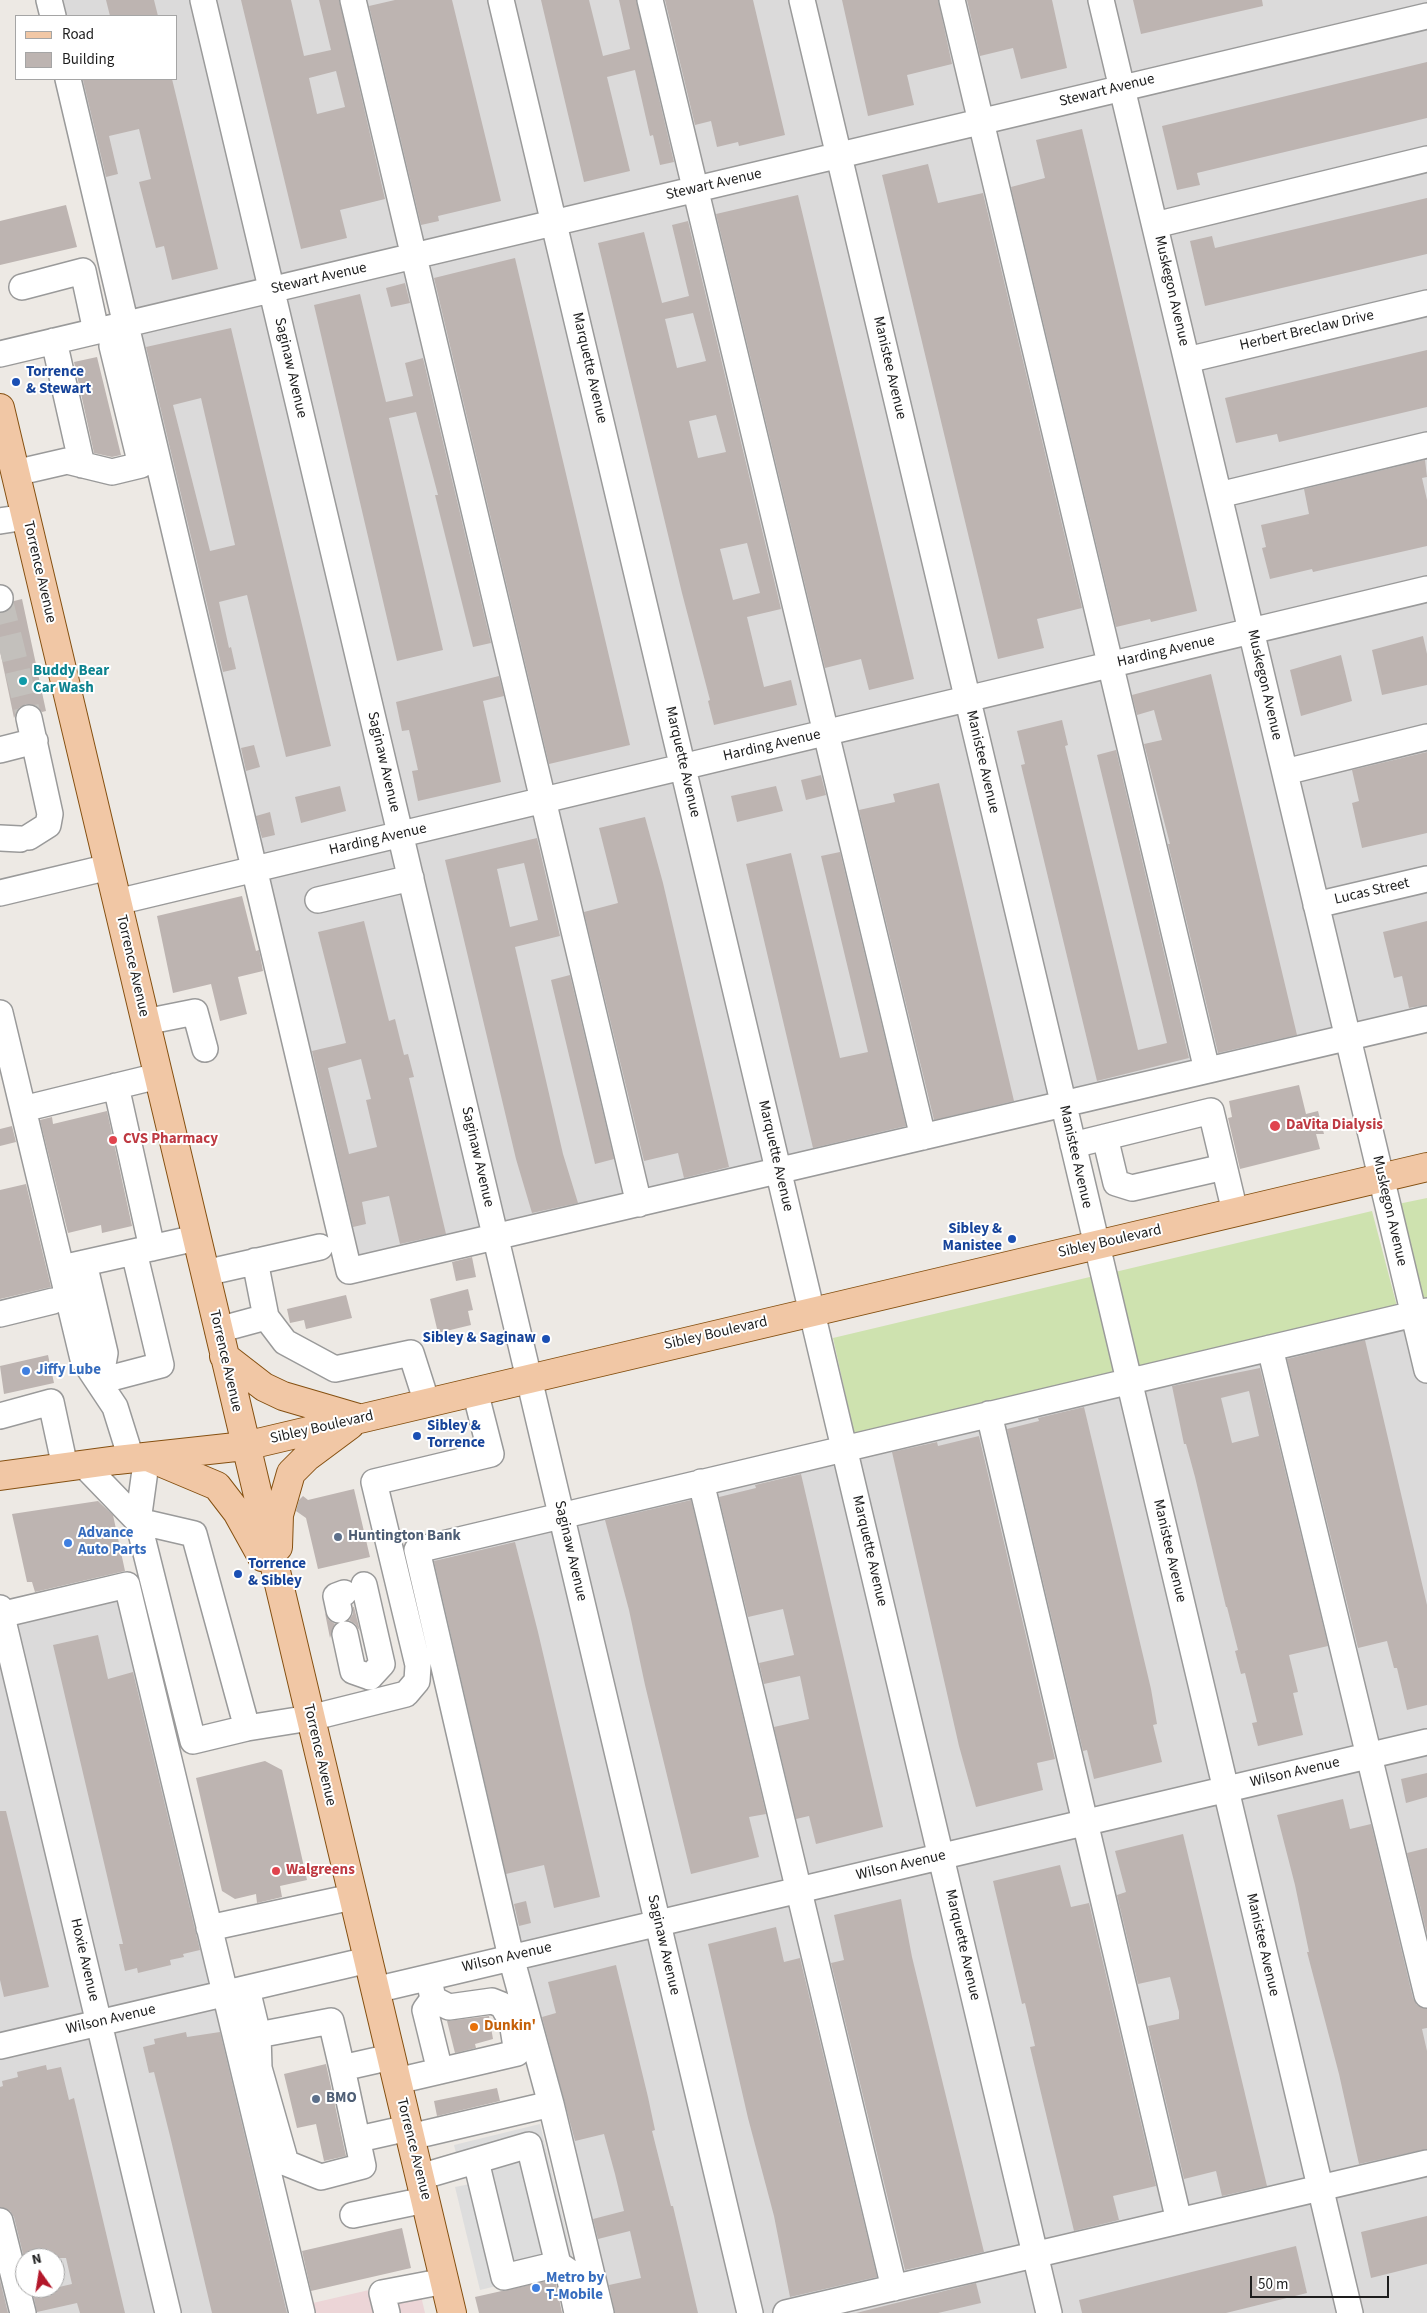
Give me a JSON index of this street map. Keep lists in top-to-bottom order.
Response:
{
  "streets": {
    "main road": ["Torrence Avenue", "Sibley Boulevard"],
    "street": [
      "Stewart Avenue",
      "Muskegon Avenue",
      "Herbert Breclaw Drive",
      "Saginaw Avenue",
      "Marquette Avenue",
      "Manistee Avenue",
      "Harding Avenue",
      "Lucas Street",
      "Wilson Avenue",
      "Hoxie Avenue"
    ]
  },
  "crossings": [
    ["Stewart Avenue", "Muskegon Avenue"],
    ["Stewart Avenue", "Saginaw Avenue"],
    ["Stewart Avenue", "Marquette Avenue"],
    ["Stewart Avenue", "Manistee Avenue"],
    ["Muskegon Avenue", "Herbert Breclaw Drive"],
    ["Muskegon Avenue", "Harding Avenue"],
    ["Muskegon Avenue", "Lucas Street"],
    ["Muskegon Avenue", "Sibley Boulevard"],
    ["Saginaw Avenue", "Harding Avenue"],
    ["Saginaw Avenue", "Sibley Boulevard"],
    ["Saginaw Avenue", "Wilson Avenue"],
    ["Marquette Avenue", "Harding Avenue"],
    ["Marquette Avenue", "Sibley Boulevard"],
    ["Marquette Avenue", "Wilson Avenue"],
    ["Manistee Avenue", "Harding Avenue"],
    ["Manistee Avenue", "Sibley Boulevard"],
    ["Manistee Avenue", "Wilson Avenue"],
    ["Torrence Avenue", "Harding Avenue"],
    ["Torrence Avenue", "Sibley Boulevard"],
    ["Torrence Avenue", "Wilson Avenue"],
    ["Wilson Avenue", "Hoxie Avenue"]
  ],
  "places": [
    "Torrence & Stewart",
    "Buddy Bear Car Wash",
    "DaVita Dialysis",
    "CVS Pharmacy",
    "Sibley & Manistee",
    "Sibley & Saginaw",
    "Jiffy Lube",
    "Sibley & Torrence",
    "Huntington Bank",
    "Advance Auto Parts",
    "Torrence & Sibley",
    "Walgreens",
    "Dunkin'",
    "BMO",
    "Metro by T-Mobile"
  ],
  "legend": ["Road", "Building"],
  "scale_bar": "50 m",
  "north": "top"
}
